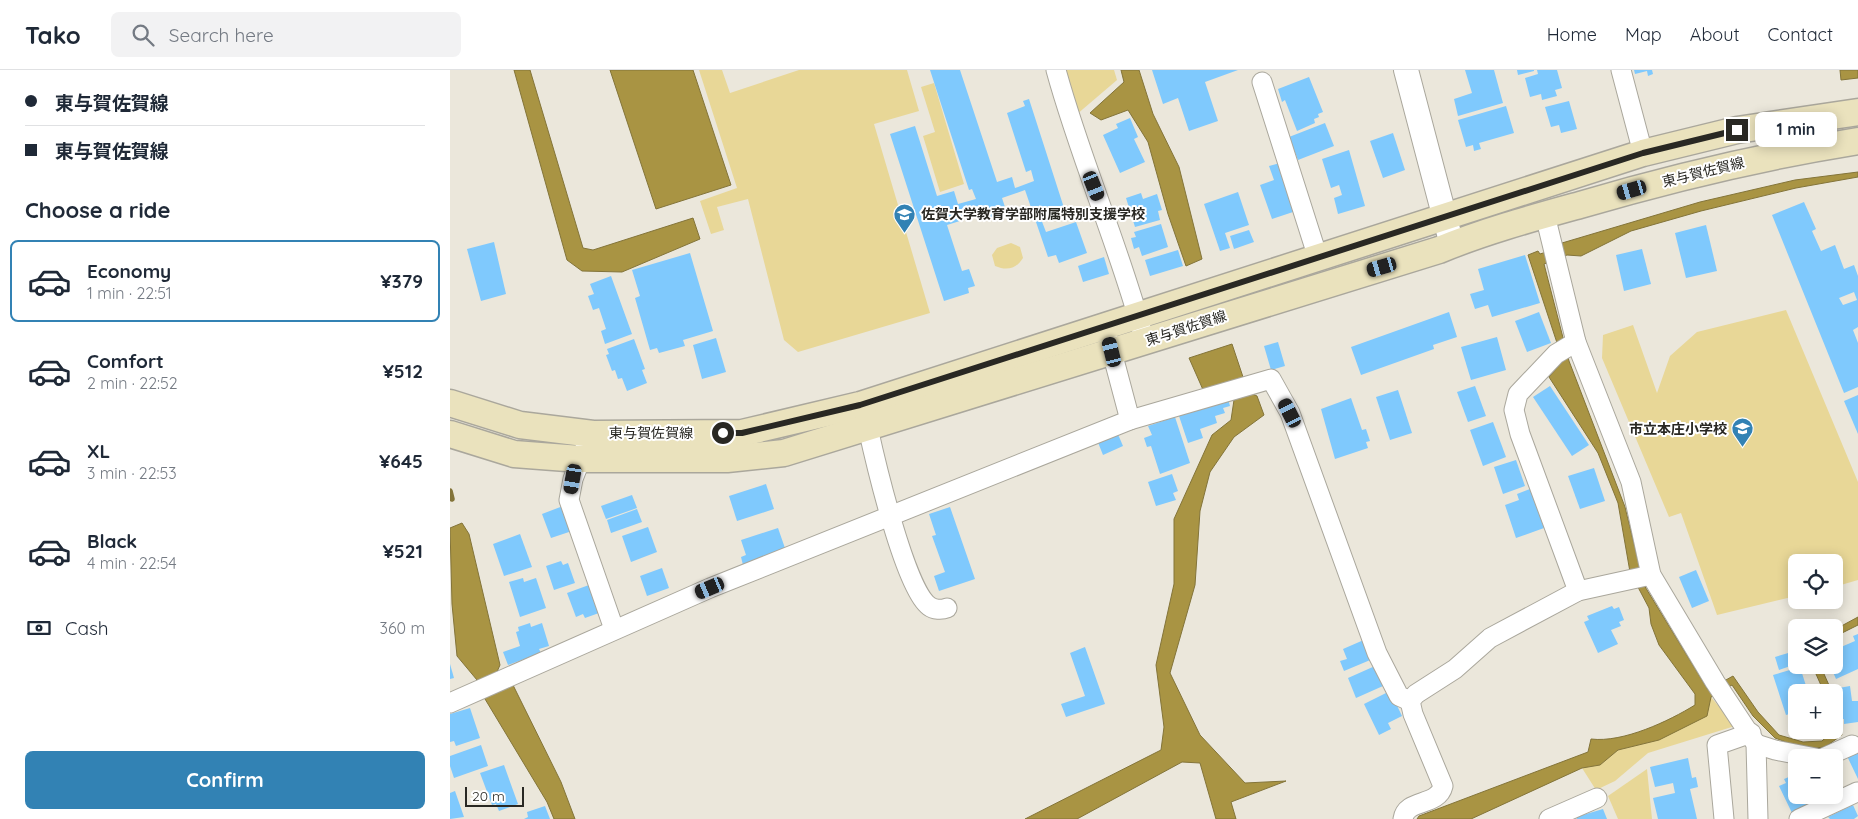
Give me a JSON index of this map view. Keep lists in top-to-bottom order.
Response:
{
  "streets": {
    "main road": ["東与賀佐賀線"]
  },
  "places": {
    "school or university": ["佐賀大学教育学部附属特別支援学校", "市立本庄小学校"]
  },
  "scale_bar": "20 m",
  "page": {
    "header": "Tako",
    "search": "Search here",
    "nav": [
      "Home",
      "Map",
      "About",
      "Contact"
    ],
    "banner": ["東与賀佐賀線", "東与賀佐賀線"],
    "bubble": "1 min",
    "heading": "Choose a ride",
    "list": [
      {
        "name": "Economy",
        "note": "1 min · 22:51",
        "value": "¥379"
      },
      {
        "name": "Comfort",
        "note": "2 min · 22:52",
        "value": "¥512"
      },
      {
        "name": "XL",
        "note": "3 min · 22:53",
        "value": "¥645"
      },
      {
        "name": "Black",
        "note": "4 min · 22:54",
        "value": "¥521"
      }
    ],
    "map_buttons": ["+", "−"],
    "pay": ["Cash", "360 m"],
    "buttons": "Confirm",
    "scale": "20 m"
  }
}
